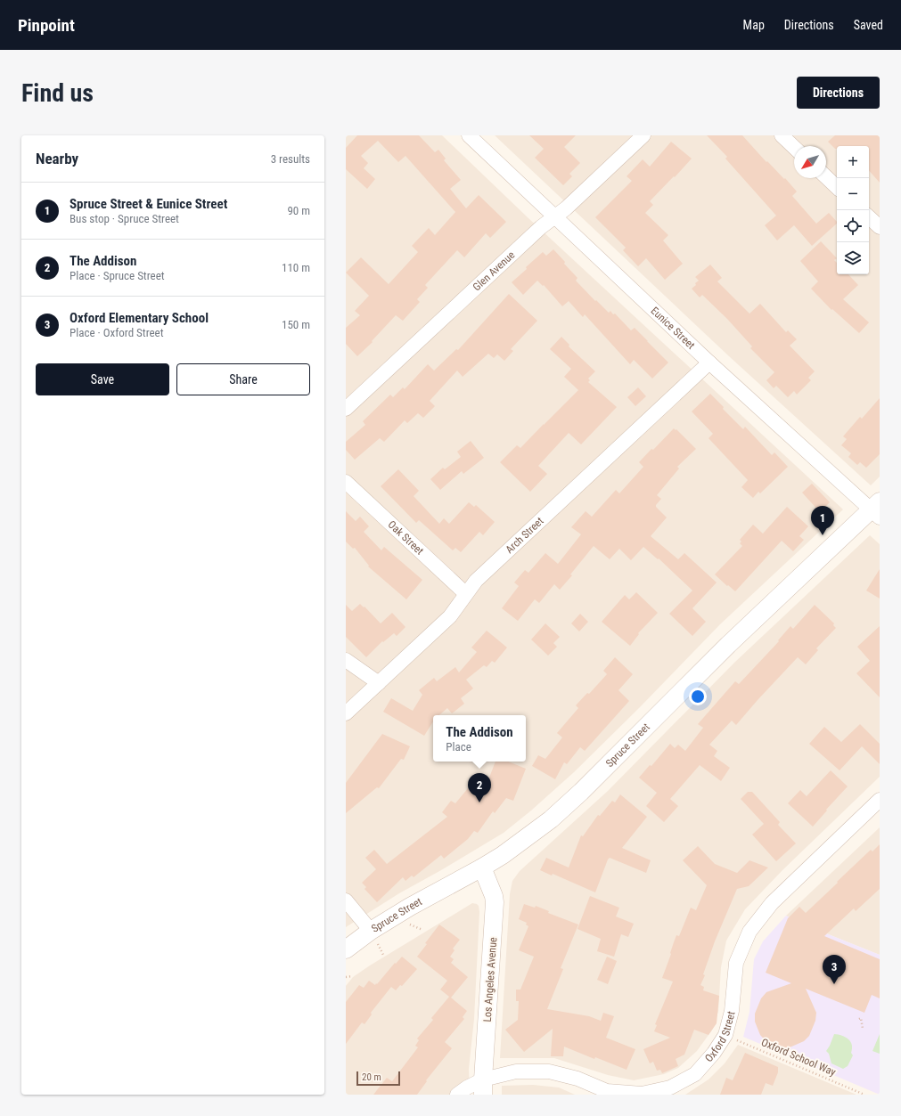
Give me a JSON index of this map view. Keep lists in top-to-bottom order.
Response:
{
  "streets": {
    "street": [
      "Glen Avenue",
      "Eunice Street",
      "Arch Street",
      "Oak Street",
      "Spruce Street",
      "Los Angeles Avenue",
      "Oxford Street"
    ],
    "path": ["Oxford School Way"]
  },
  "crossings": [
    ["Glen Avenue", "Eunice Street"],
    ["Eunice Street", "Arch Street"],
    ["Eunice Street", "Spruce Street"],
    ["Arch Street", "Oak Street"],
    ["Spruce Street", "Los Angeles Avenue"],
    ["Los Angeles Avenue", "Oxford Street"],
    ["Oxford Street", "Oxford School Way"]
  ],
  "scale_bar": "20 m",
  "north": "bottom left",
  "page": {
    "header": "Pinpoint",
    "nav": ["Map", "Directions", "Saved"],
    "buttons": [
      "Directions",
      ["Save", "Share"]
    ],
    "title": "Find us",
    "heading": ["Nearby", "3 results"],
    "map_buttons": ["+", "−"],
    "list": [
      {
        "mark": "1",
        "name": "Spruce Street & Eunice Street",
        "note": "Bus stop · Spruce Street",
        "value": "90 m"
      },
      {
        "mark": "2",
        "name": "The Addison",
        "note": "Place · Spruce Street",
        "value": "110 m"
      },
      {
        "mark": "3",
        "name": "Oxford Elementary School",
        "note": "Place · Oxford Street",
        "value": "150 m"
      }
    ],
    "pins": ["1", "2", "3"],
    "popup": ["The Addison", "Place"],
    "scale": "20 m"
  }
}
